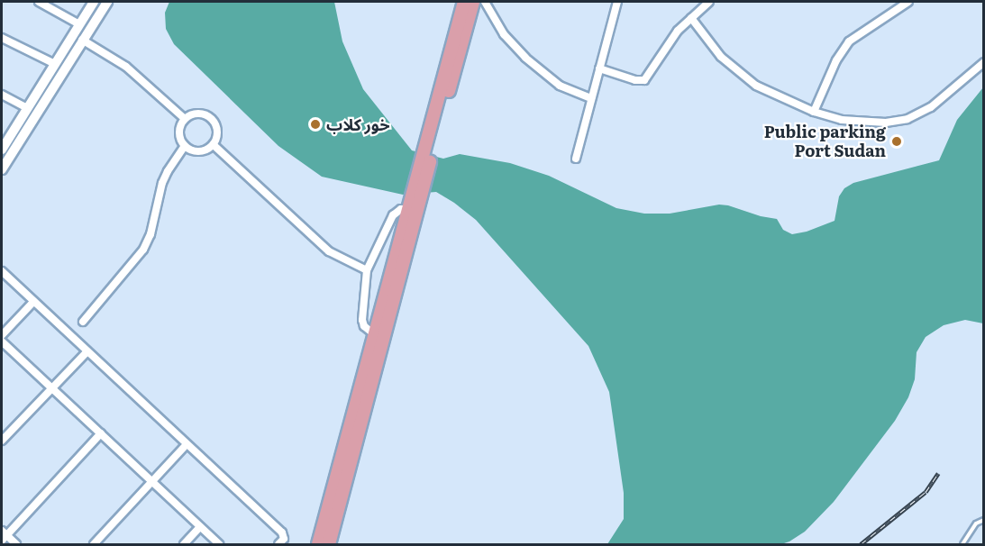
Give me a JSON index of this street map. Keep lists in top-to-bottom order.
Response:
{
  "places": ["خور كلاب", "Public parking Port Sudan"]
}
